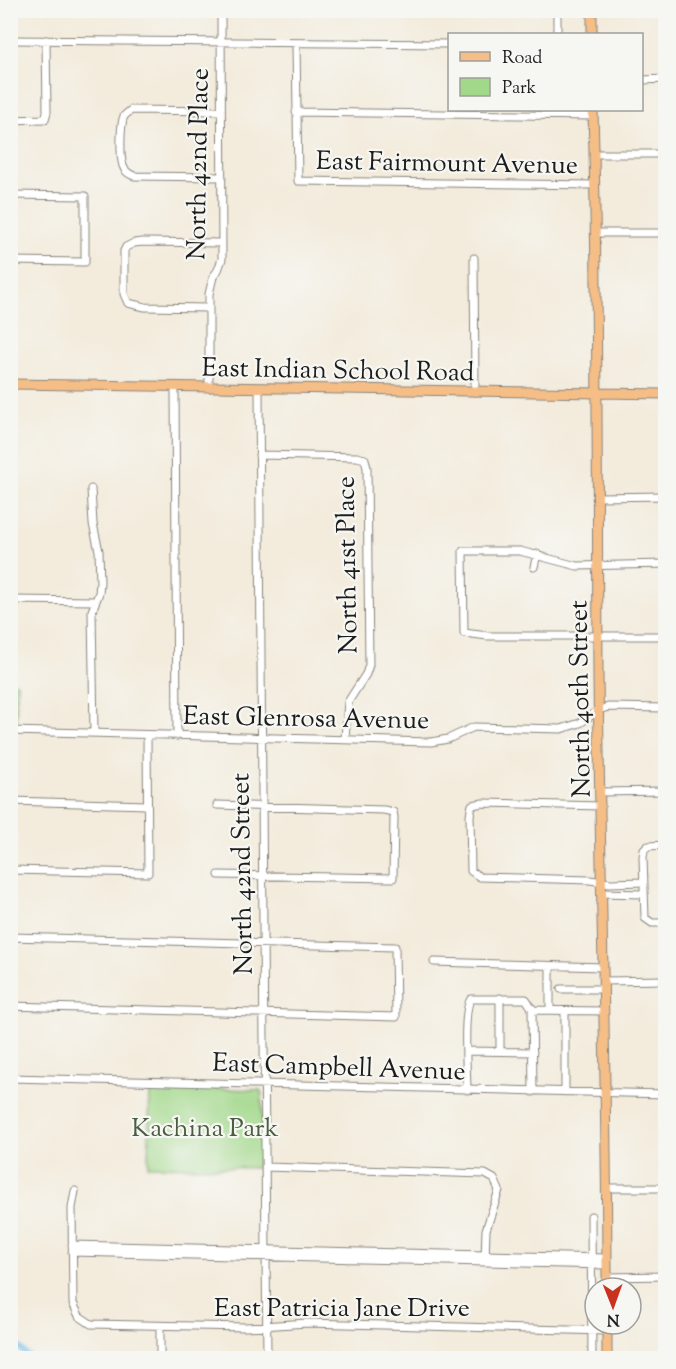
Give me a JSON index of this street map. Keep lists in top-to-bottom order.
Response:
{
  "streets": {
    "main road": ["East Indian School Road", "North 40th Street"],
    "street": [
      "East Fairmount Avenue",
      "North 42nd Place",
      "North 41st Place",
      "East Glenrosa Avenue",
      "North 42nd Street",
      "East Campbell Avenue",
      "East Patricia Jane Drive"
    ]
  },
  "crossings": [
    ["East Fairmount Avenue", "North 40th Street"],
    ["North 42nd Place", "East Indian School Road"],
    ["East Indian School Road", "North 40th Street"],
    ["East Indian School Road", "North 42nd Street"],
    ["North 41st Place", "East Glenrosa Avenue"],
    ["North 41st Place", "North 42nd Street"],
    ["North 40th Street", "East Glenrosa Avenue"],
    ["North 40th Street", "East Campbell Avenue"],
    ["East Glenrosa Avenue", "North 42nd Street"],
    ["North 42nd Street", "East Campbell Avenue"],
    ["North 42nd Street", "East Patricia Jane Drive"]
  ],
  "parks": ["Kachina Park"],
  "legend": ["Road", "Park"],
  "north": "bottom"
}
